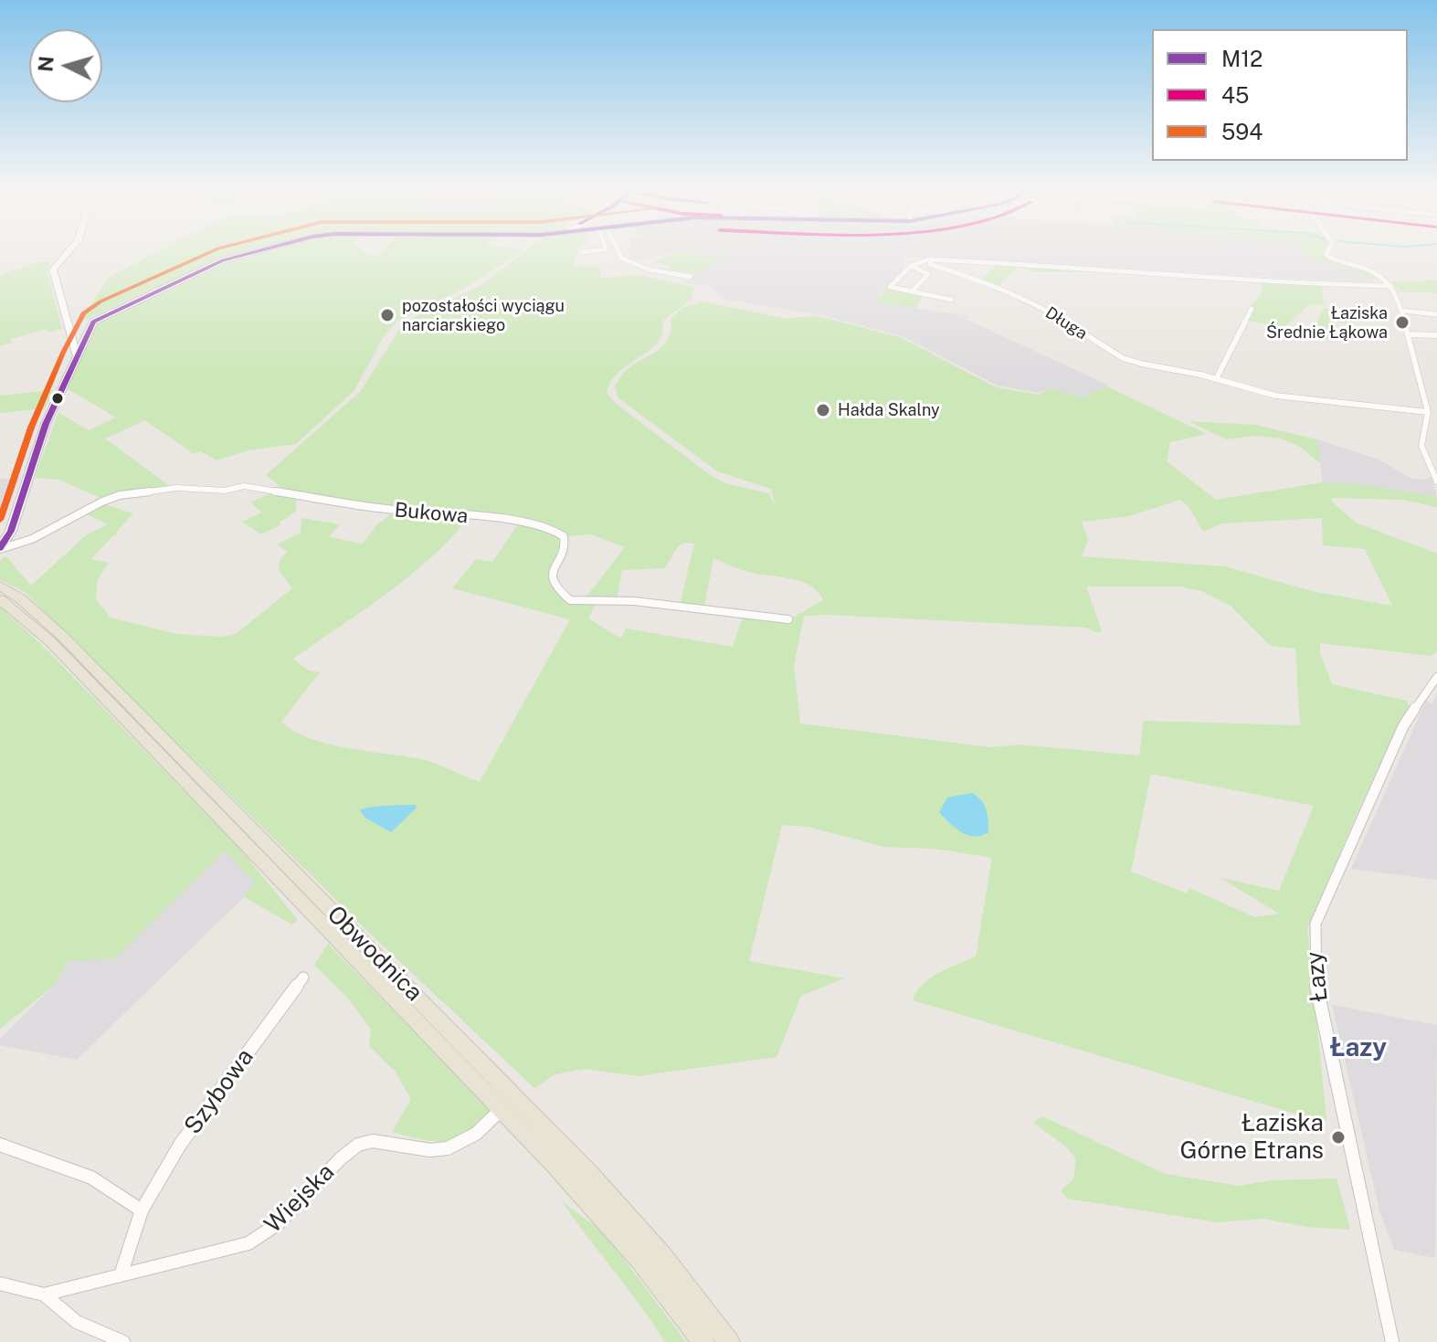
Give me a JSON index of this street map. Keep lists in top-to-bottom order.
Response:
{
  "streets": {
    "main road": ["Obwodnica"],
    "street": [
      "Długa",
      "Bukowa",
      "Łazy",
      "Szybowa",
      "Wiejska"
    ]
  },
  "crossings": [
    ["Obwodnica", "Wiejska"],
    ["Szybowa", "Wiejska"]
  ],
  "districts": ["Łazy"],
  "places": [
    "pozostałości wyciągu narciarskiego",
    "Łaziska Średnie Łąkowa",
    "Hałda Skalny",
    "Łaziska Górne Etrans"
  ],
  "lines": ["transit line M12", "transit line 594"],
  "legend": ["M12", "45", "594"],
  "north": "left"
}
